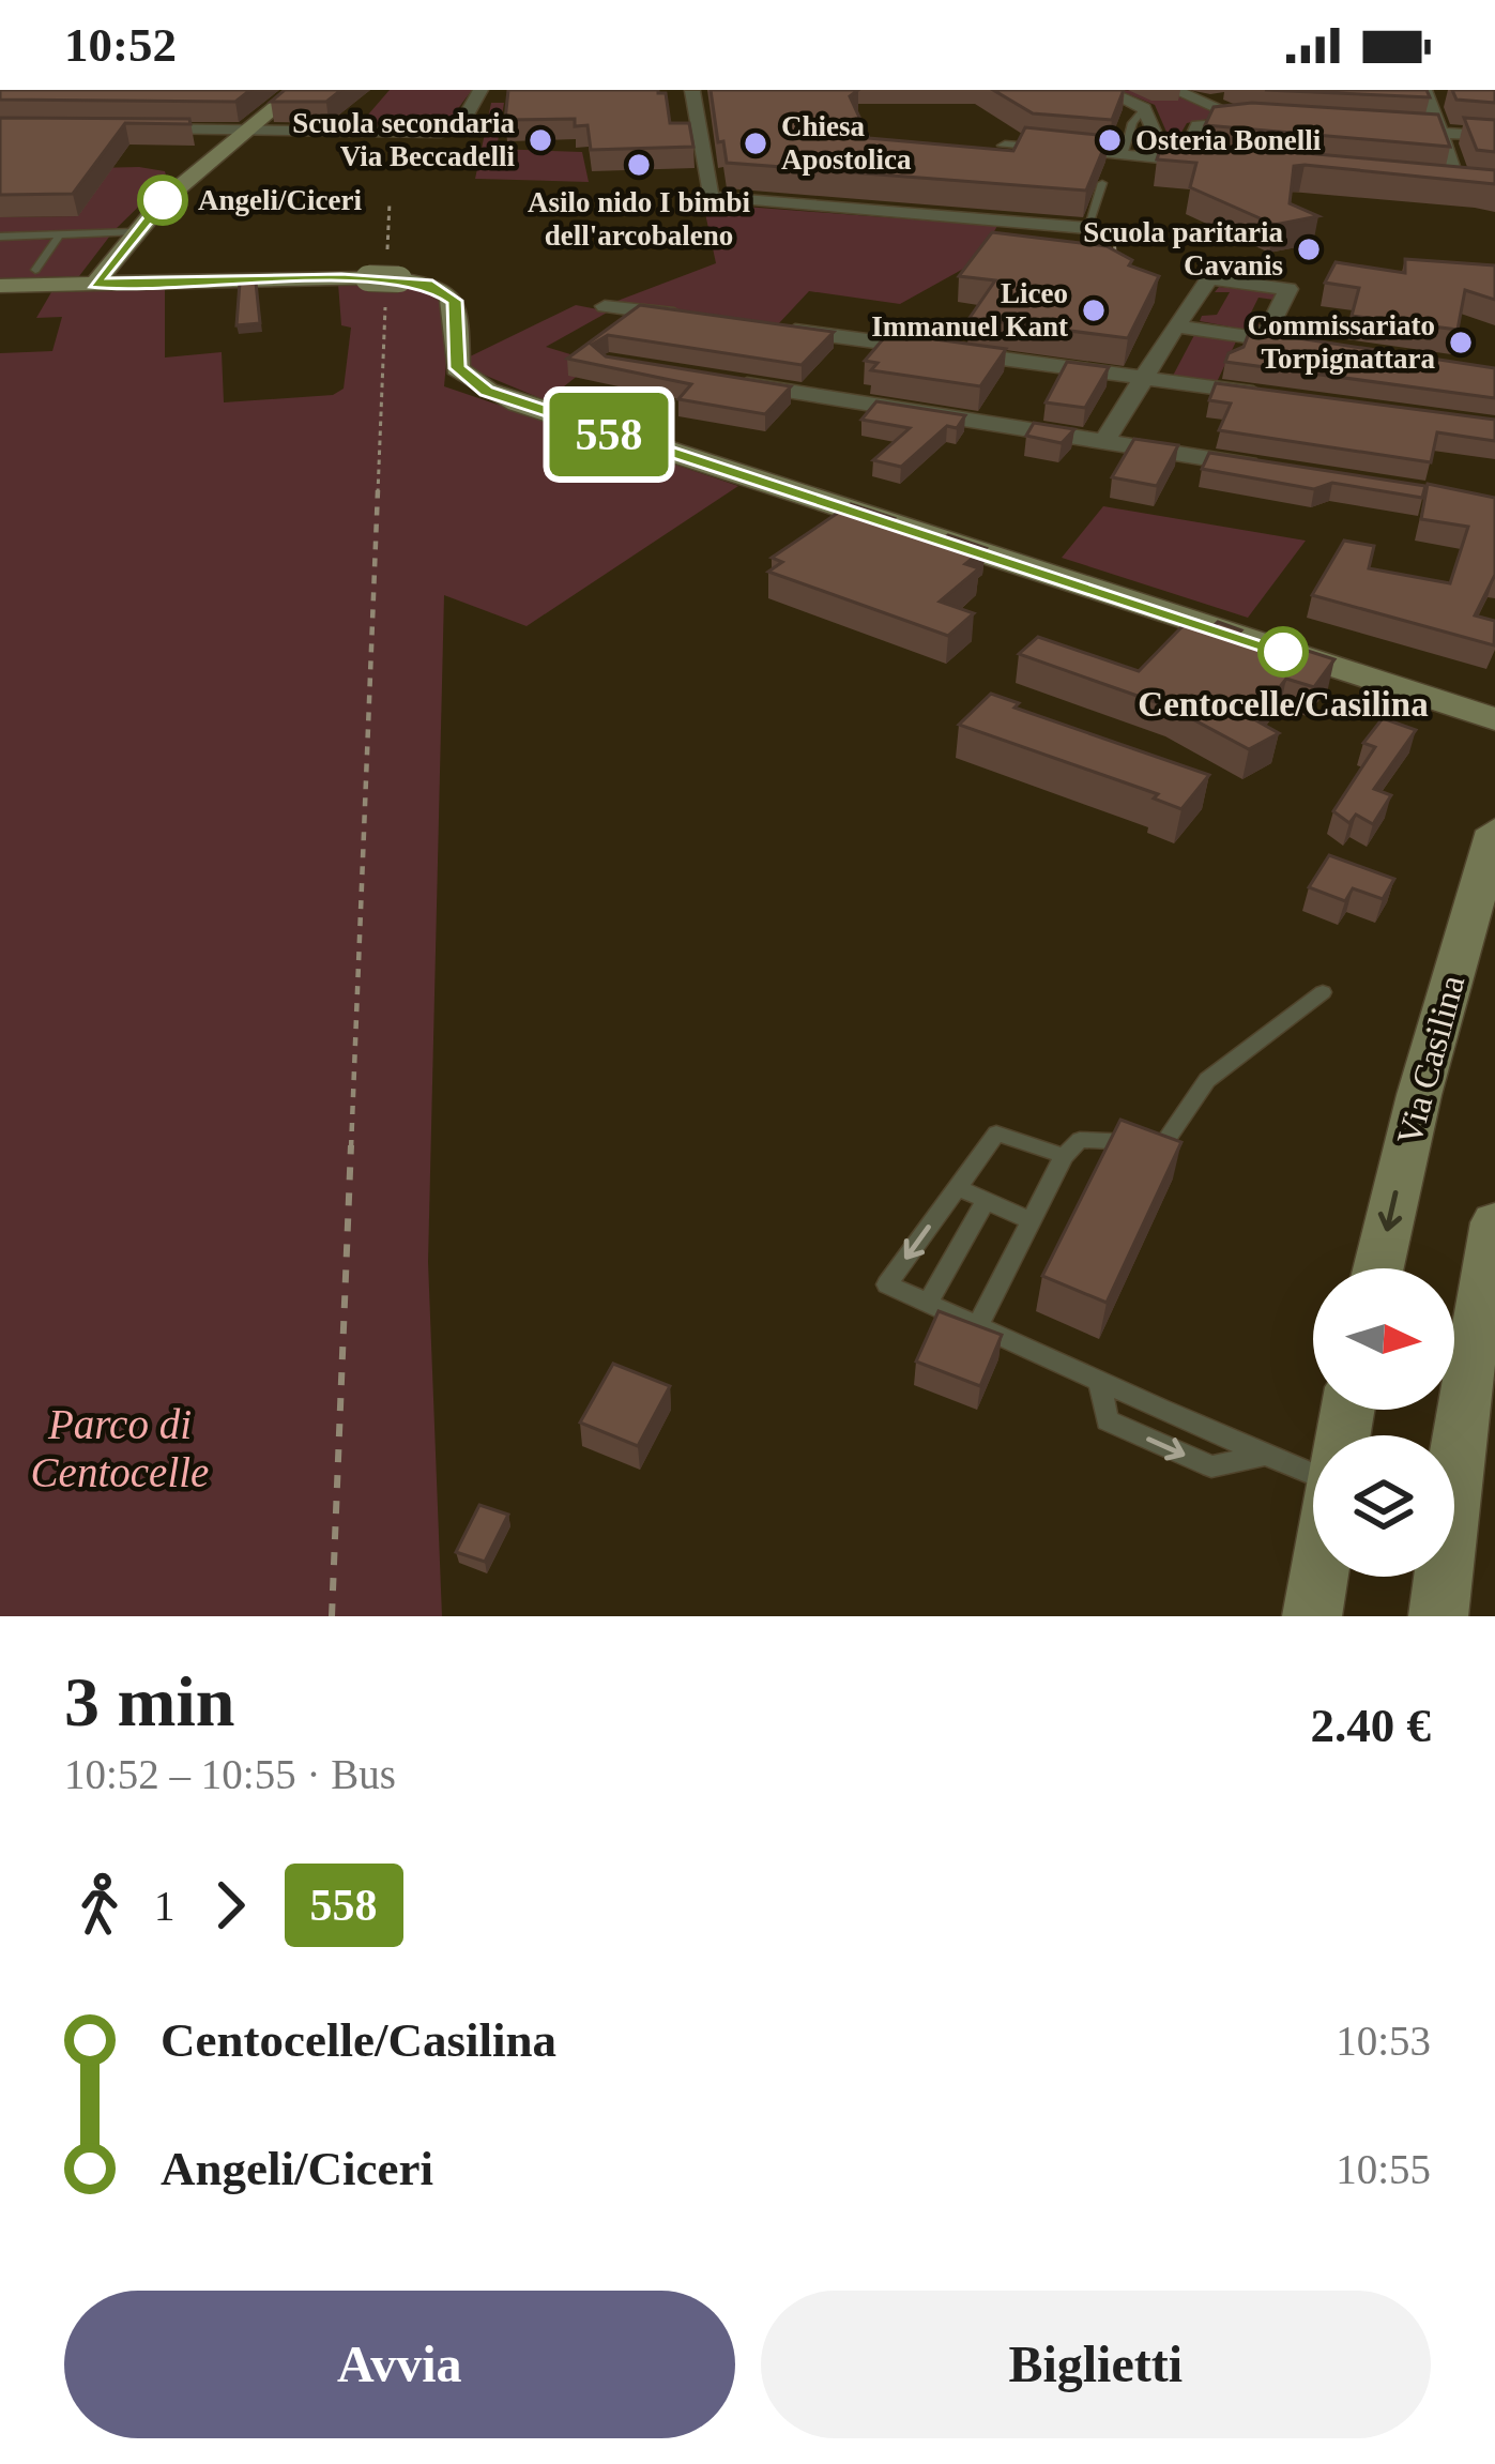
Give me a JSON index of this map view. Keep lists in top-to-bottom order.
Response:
{
  "streets": {
    "street": ["Via Casilina"]
  },
  "one_way": ["Via Casilina"],
  "parks": ["Parco di Centocelle"],
  "places": [
    "Scuola secondaria Via Beccadelli",
    "Osteria Bonelli",
    "Chiesa Apostolica",
    "Asilo nido I bimbi dell'arcobaleno",
    "Angeli/Ciceri",
    "Scuola paritaria Cavanis",
    "Liceo Immanuel Kant",
    "Commissariato Torpignattara",
    "Centocelle/Casilina"
  ],
  "lines": ["bus line 558"],
  "north": "right",
  "page": {
    "status": "10:52",
    "on_map": "558",
    "heading": ["3 min", "10:52 – 10:55 · Bus", "2.40 €"],
    "legs": ["1", "558"],
    "list": [
      {
        "name": "Centocelle/Casilina",
        "value": "10:53"
      },
      {
        "name": "Angeli/Ciceri",
        "value": "10:55"
      }
    ],
    "buttons": ["Avvia", "Biglietti"]
  }
}
